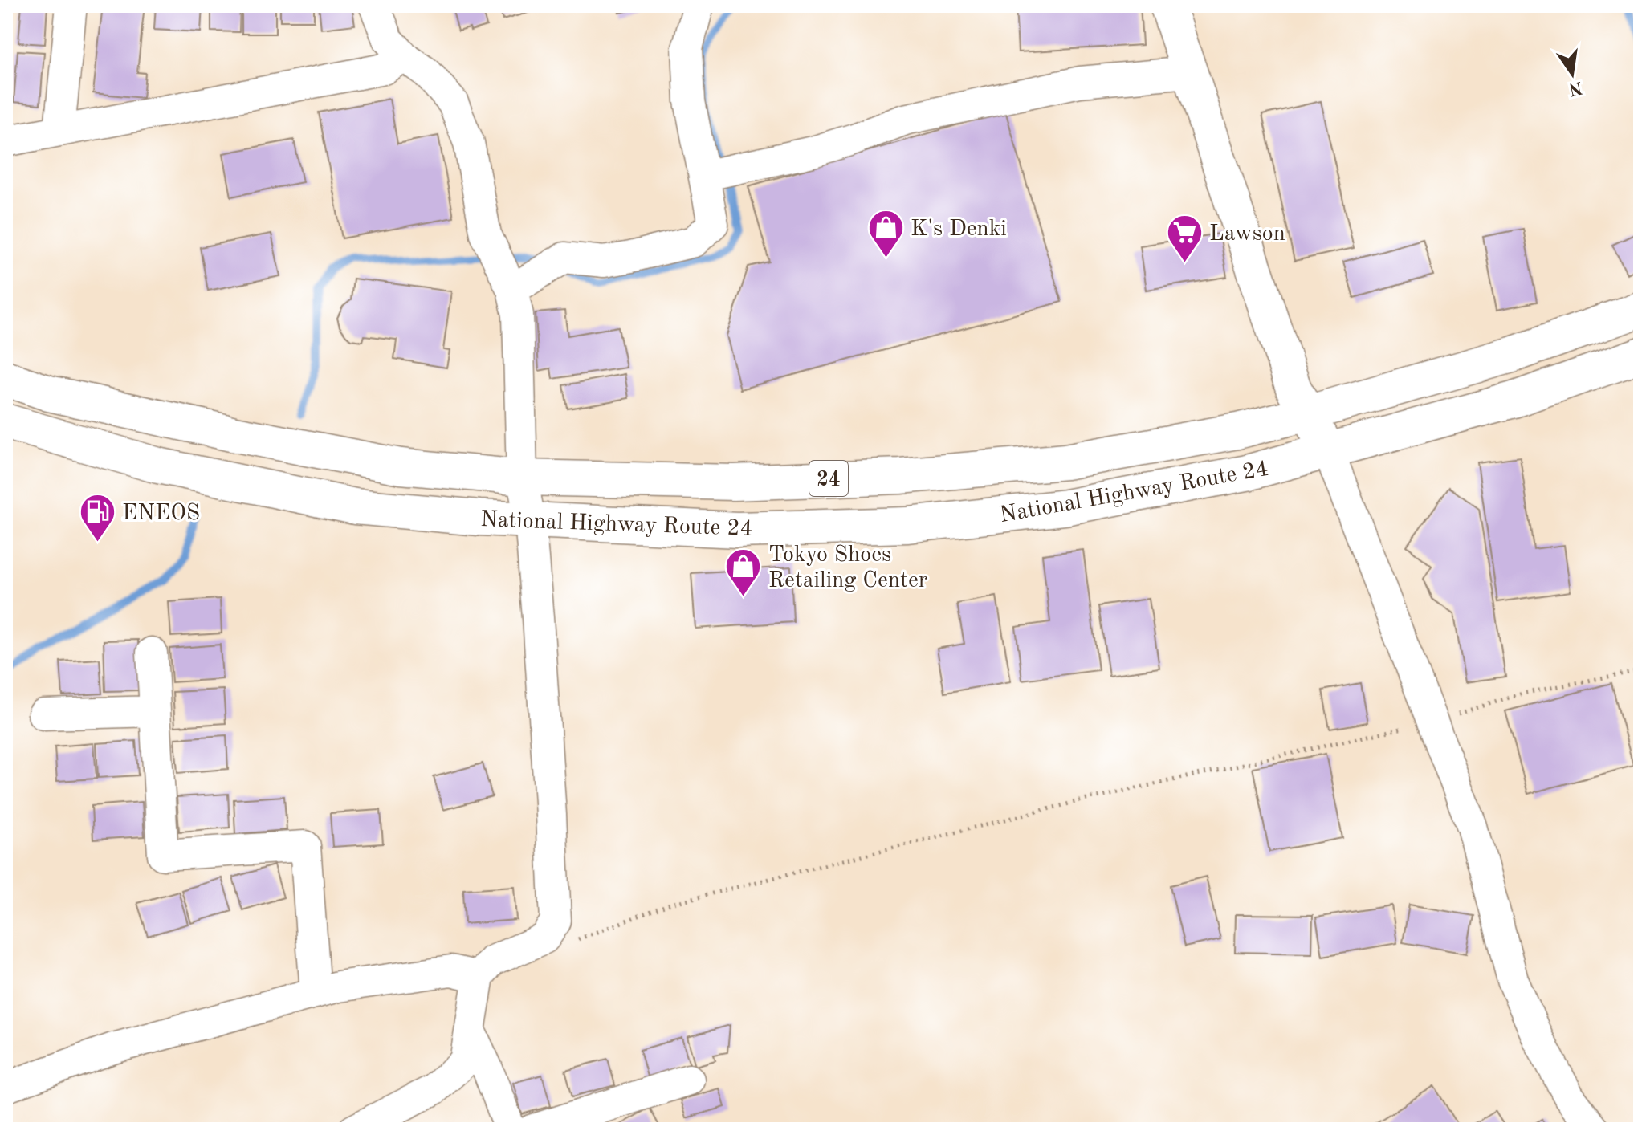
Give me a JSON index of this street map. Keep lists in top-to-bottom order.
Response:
{
  "streets": {
    "main road": ["24", "National Highway Route 24"]
  },
  "places": {
    "shop": ["K's Denki", "Tokyo Shoes Retailing Center"],
    "supermarket": ["Lawson"],
    "fuel station": ["ENEOS"]
  },
  "north": "bottom"
}
